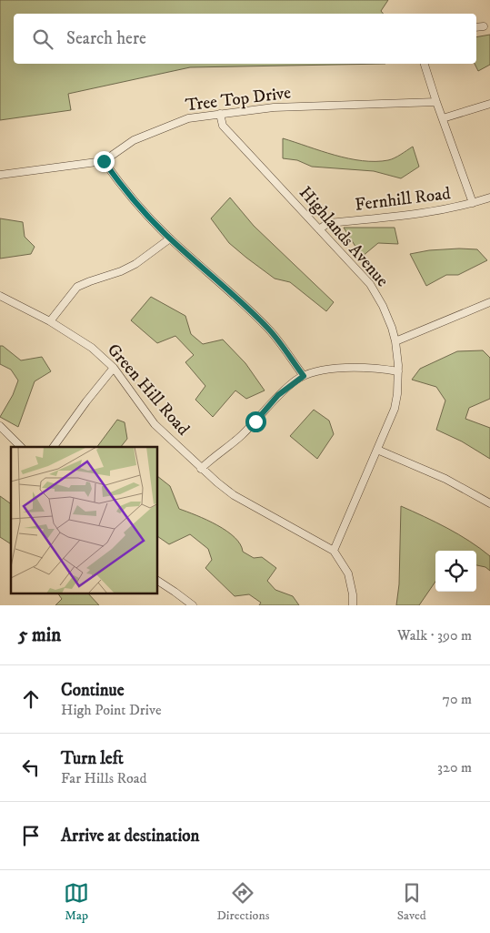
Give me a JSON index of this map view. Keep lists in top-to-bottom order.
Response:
{
  "streets": {
    "street": [
      "Tree Top Drive",
      "Fernhill Road",
      "Highlands Avenue",
      "Green Hill Road"
    ]
  },
  "crossings": [
    ["Tree Top Drive", "Highlands Avenue"],
    ["Fernhill Road", "Highlands Avenue"],
    ["Highlands Avenue", "Green Hill Road"]
  ],
  "page": {
    "search": "Search here",
    "heading": ["5 min", "Walk · 390 m"],
    "list": [
      ["Continue", "High Point Drive", "70 m"],
      ["Turn left", "Far Hills Road", "320 m"],
      "Arrive at destination"
    ],
    "nav": ["Map", "Directions", "Saved"]
  }
}
